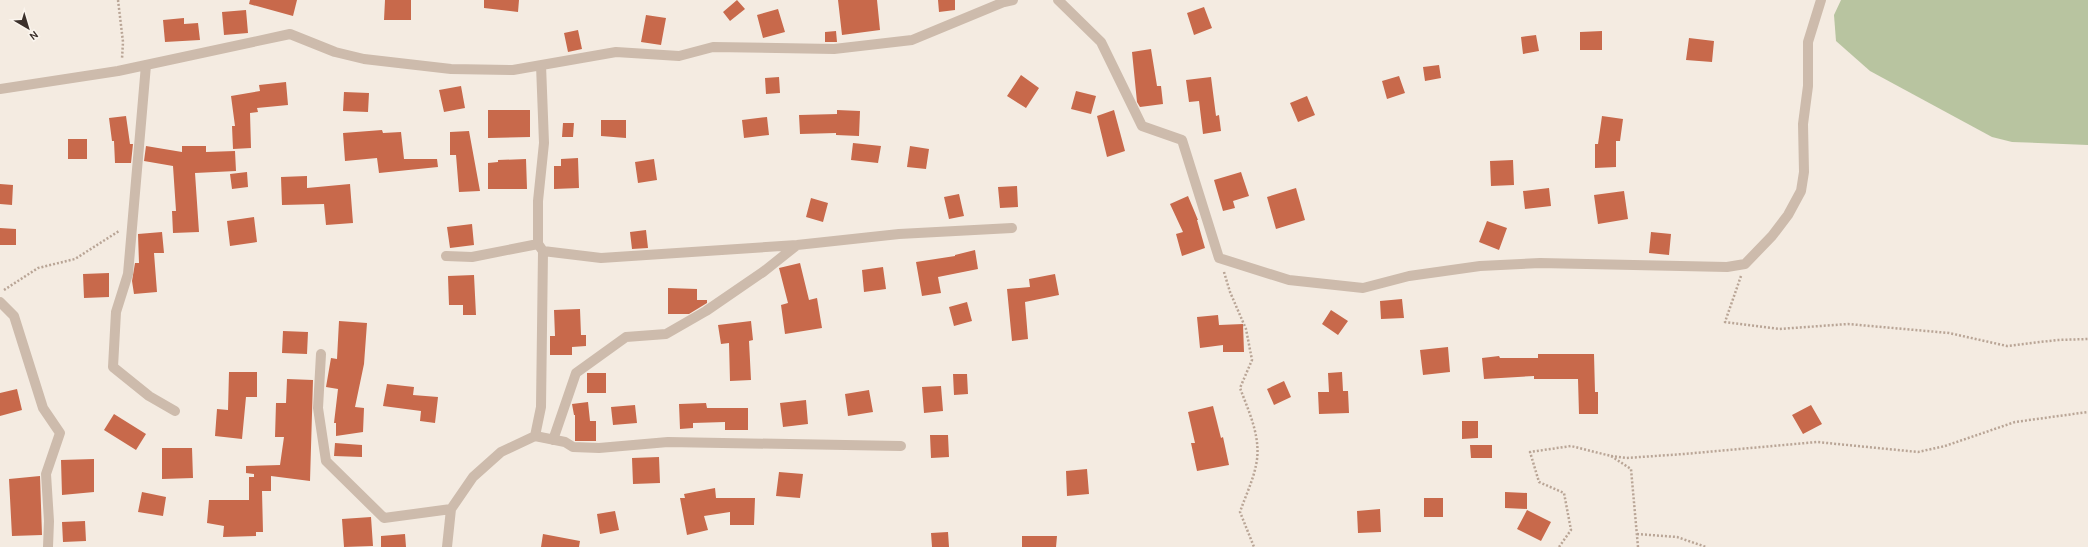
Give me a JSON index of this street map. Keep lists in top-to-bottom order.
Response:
{
  "north": "bottom right"
}
